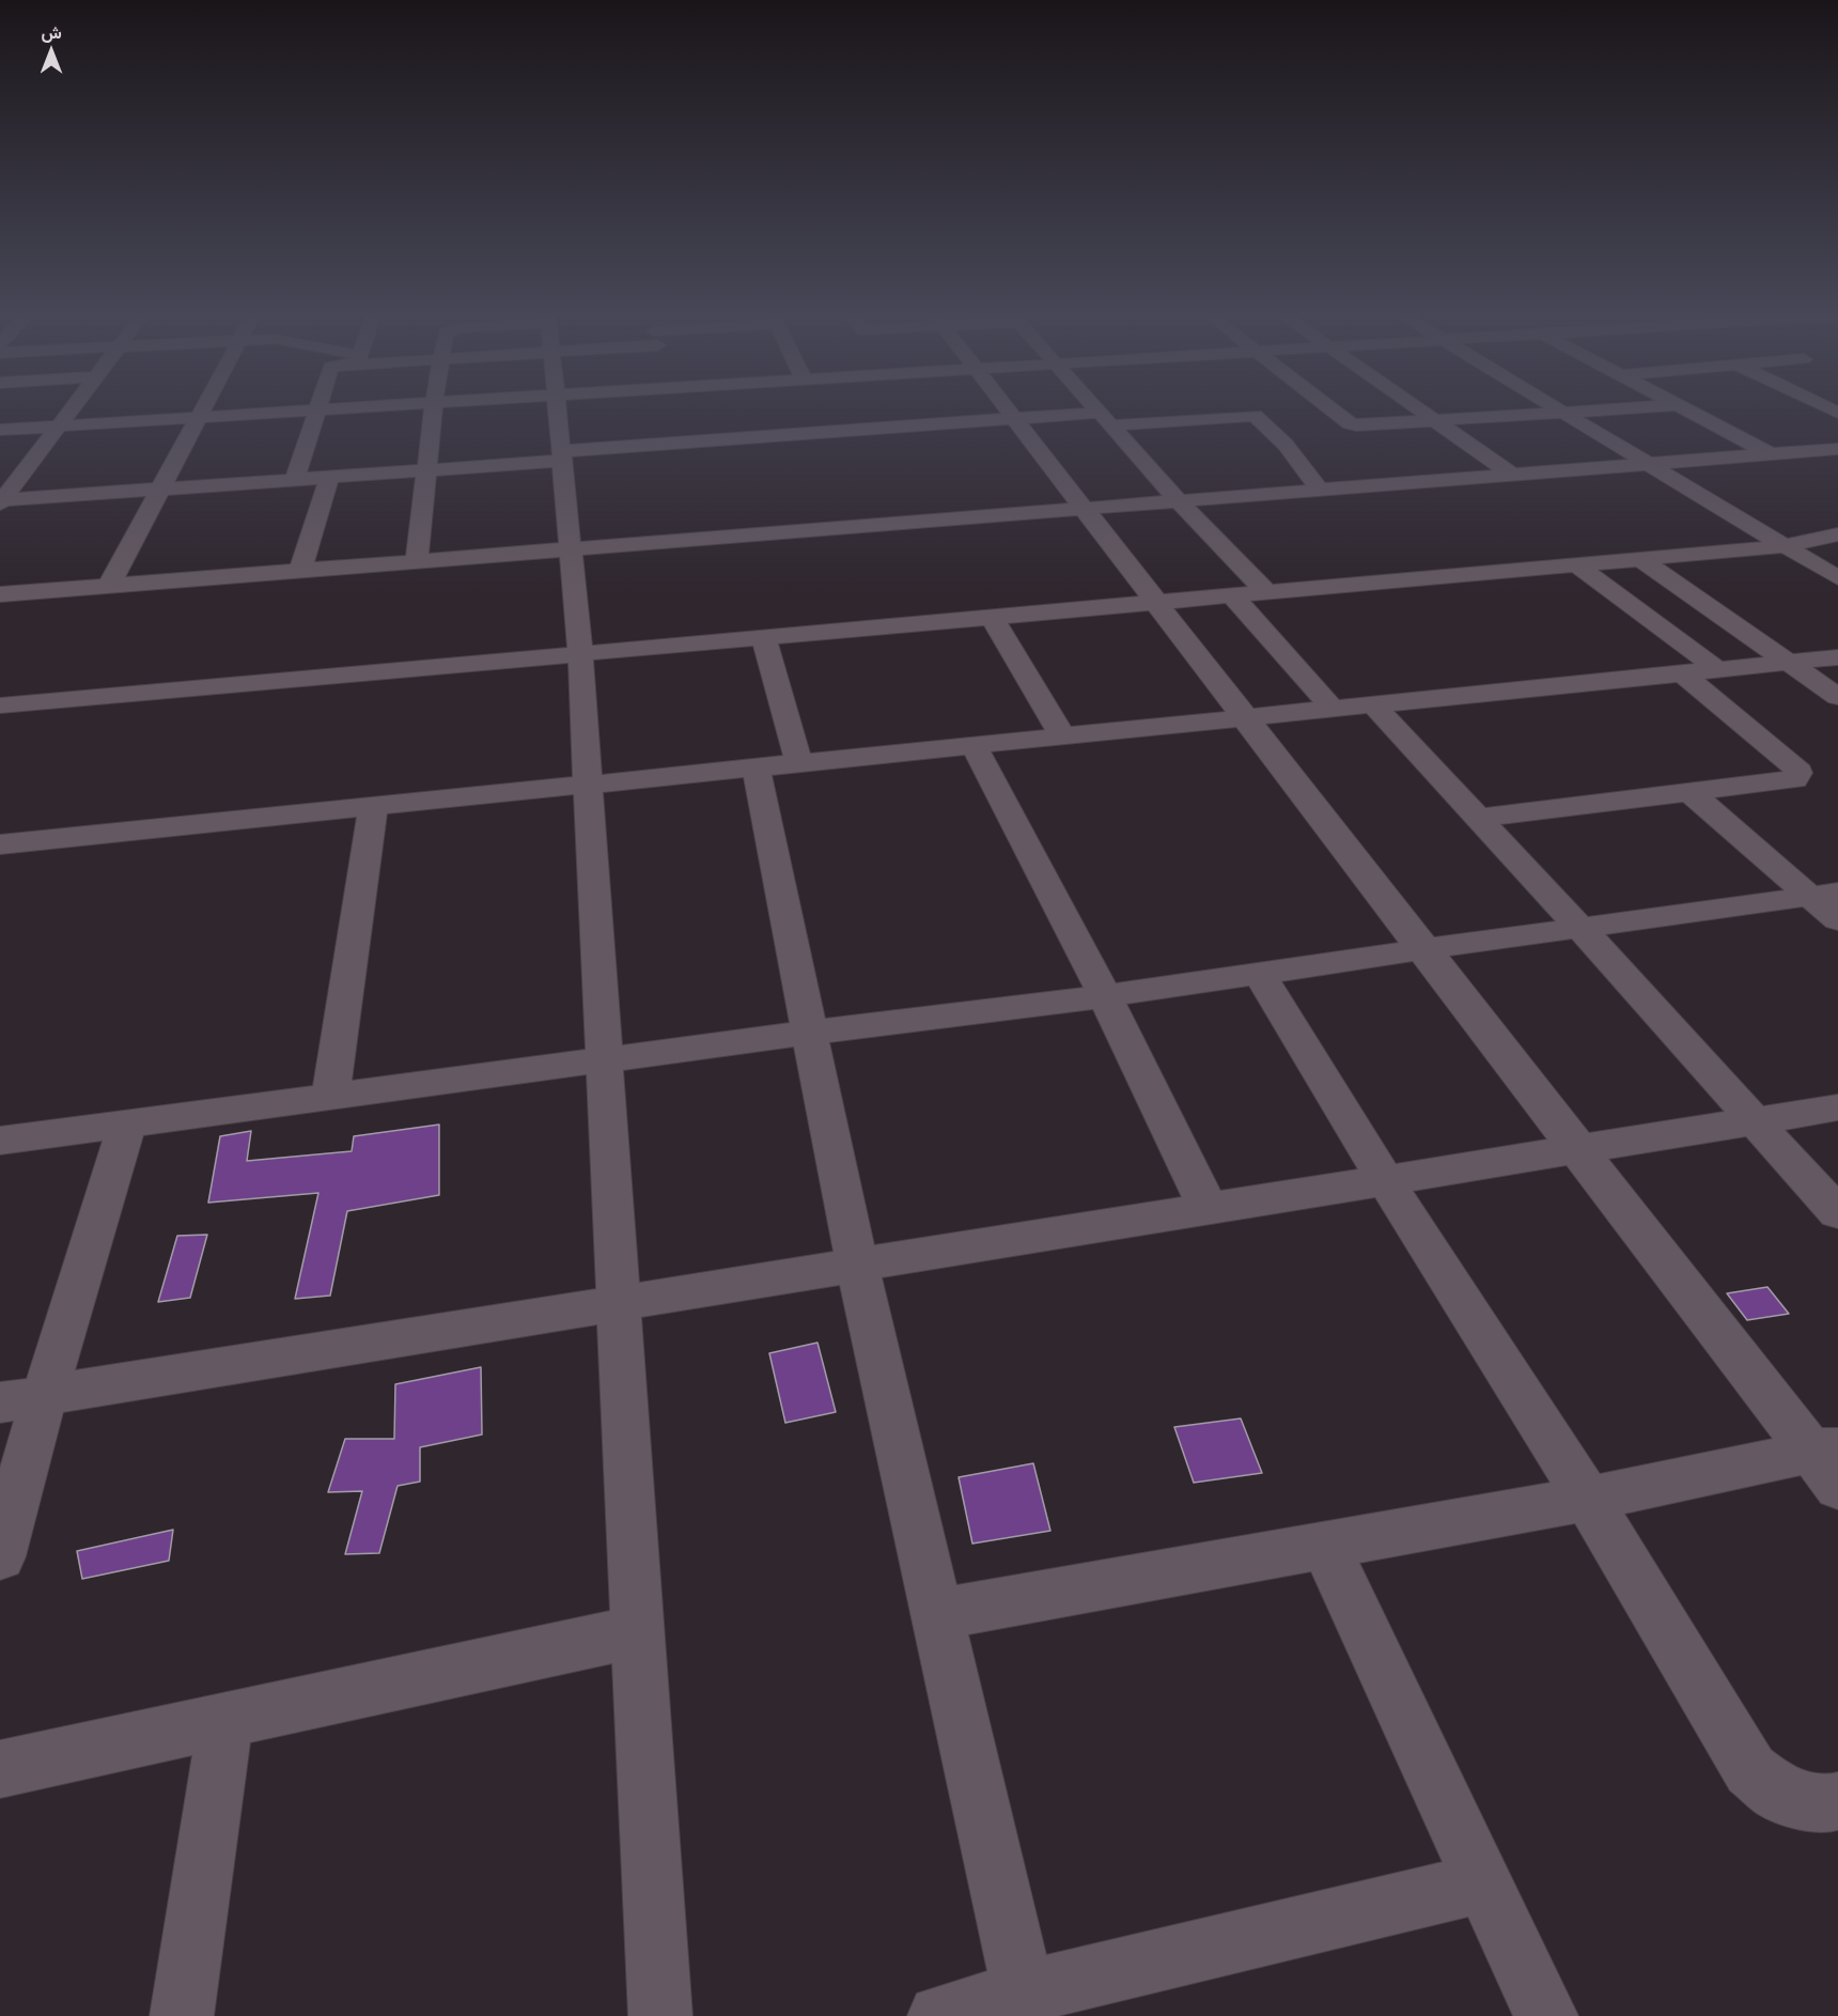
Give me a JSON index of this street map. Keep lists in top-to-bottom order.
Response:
{
  "north": "top"
}
